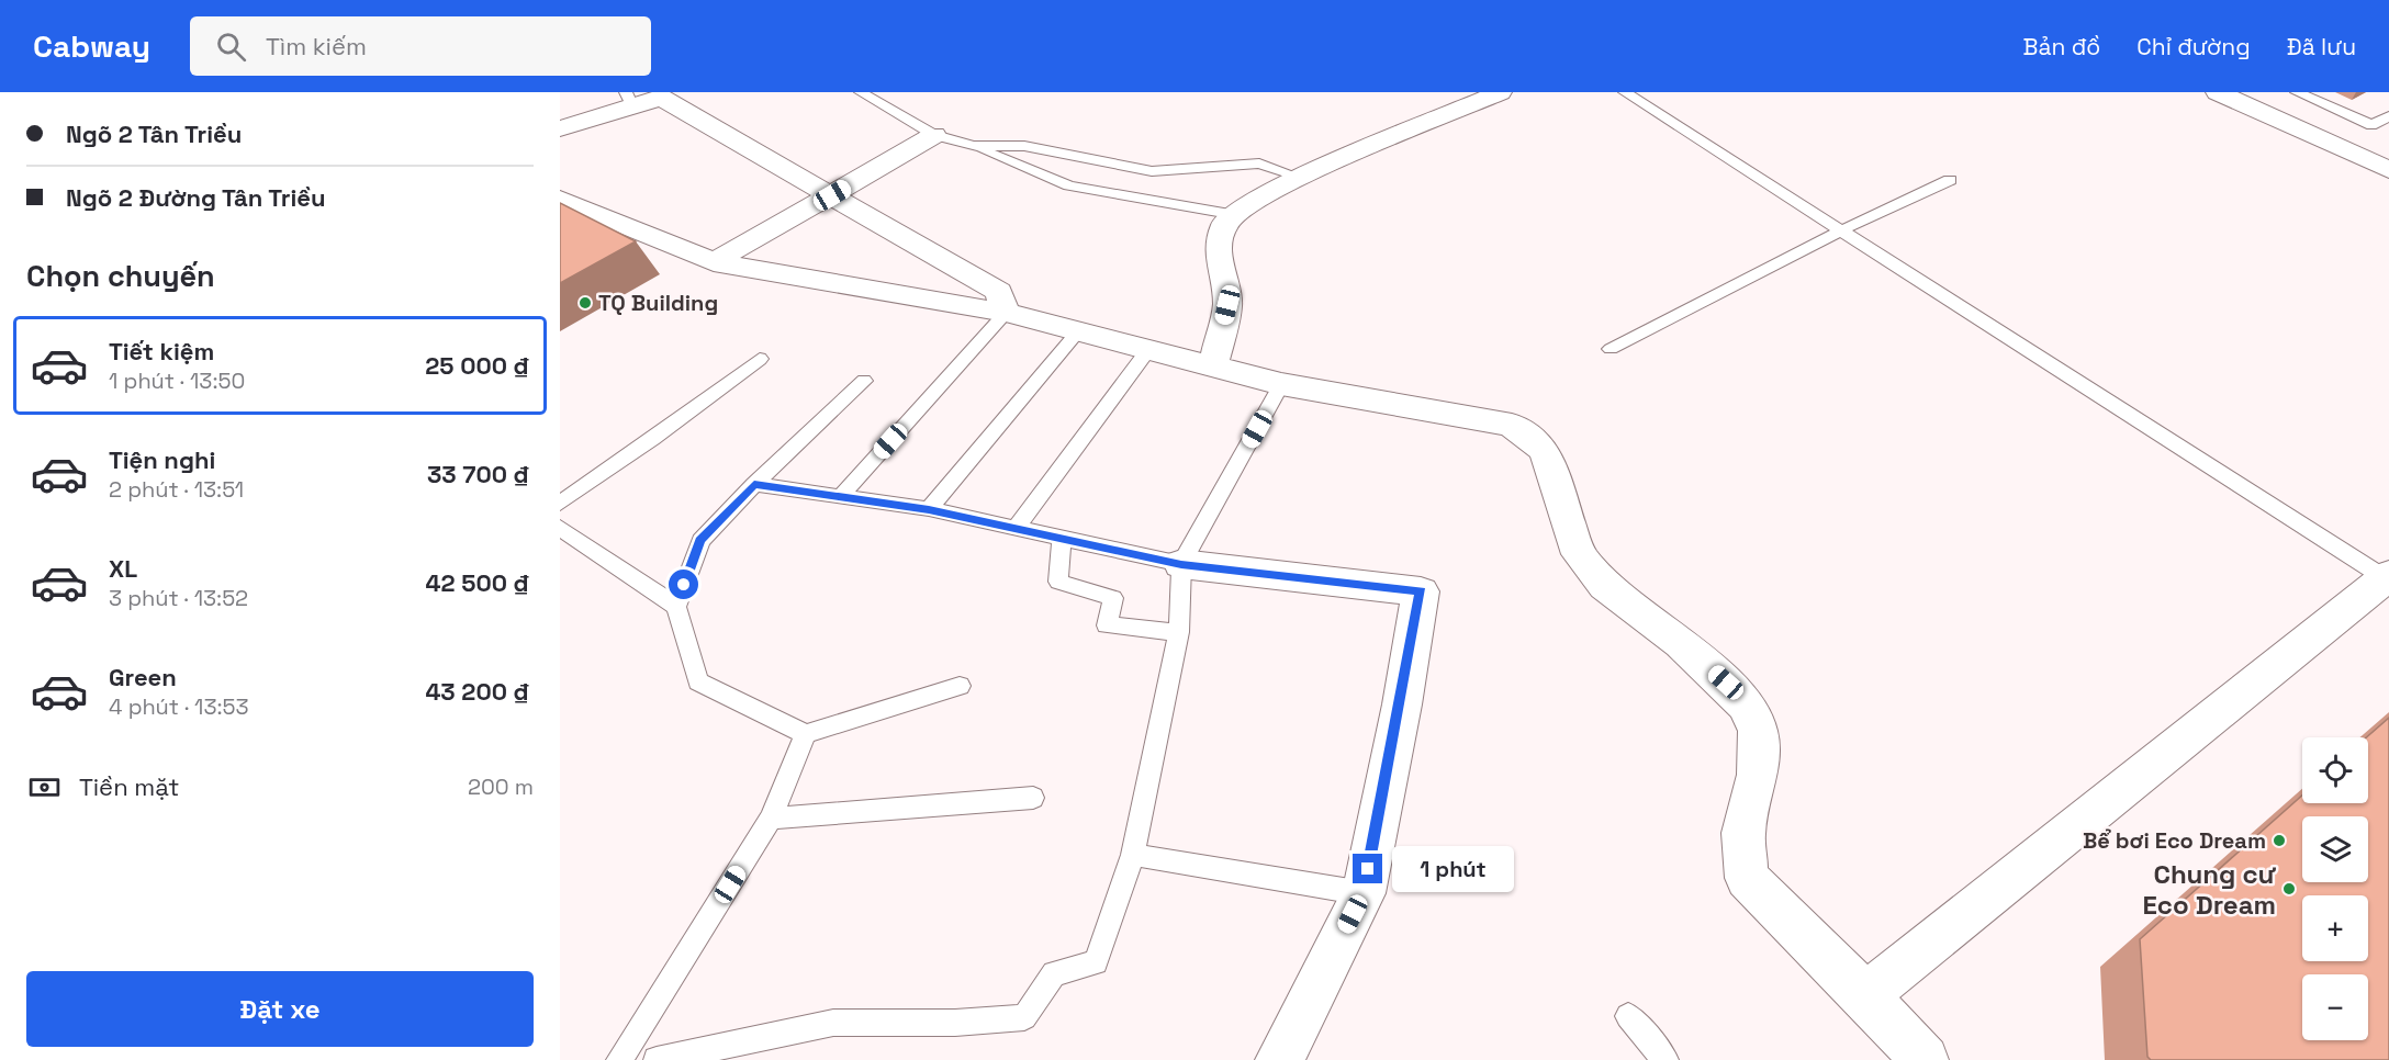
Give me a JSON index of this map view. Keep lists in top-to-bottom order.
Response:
{
  "places": ["TQ Building", "Bể bơi Eco Dream", "Chung cư Eco Dream"],
  "page": {
    "header": "Cabway",
    "search": "Tìm kiếm",
    "nav": ["Bản đồ", "Chỉ đường", "Đã lưu"],
    "banner": ["Ngõ 2 Tân Triều", "Ngõ 2 Đường Tân Triều"],
    "heading": "Chọn chuyến",
    "list": [
      {
        "name": "Tiết kiệm",
        "note": "1 phút · 13:50",
        "value": "25 000 ₫"
      },
      {
        "name": "Tiện nghi",
        "note": "2 phút · 13:51",
        "value": "33 700 ₫"
      },
      {
        "name": "XL",
        "note": "3 phút · 13:52",
        "value": "42 500 ₫"
      },
      {
        "name": "Green",
        "note": "4 phút · 13:53",
        "value": "43 200 ₫"
      }
    ],
    "map_buttons": ["+", "−"],
    "pay": ["Tiền mặt", "200 m"],
    "bubble": "1 phút",
    "buttons": "Đặt xe"
  }
}
